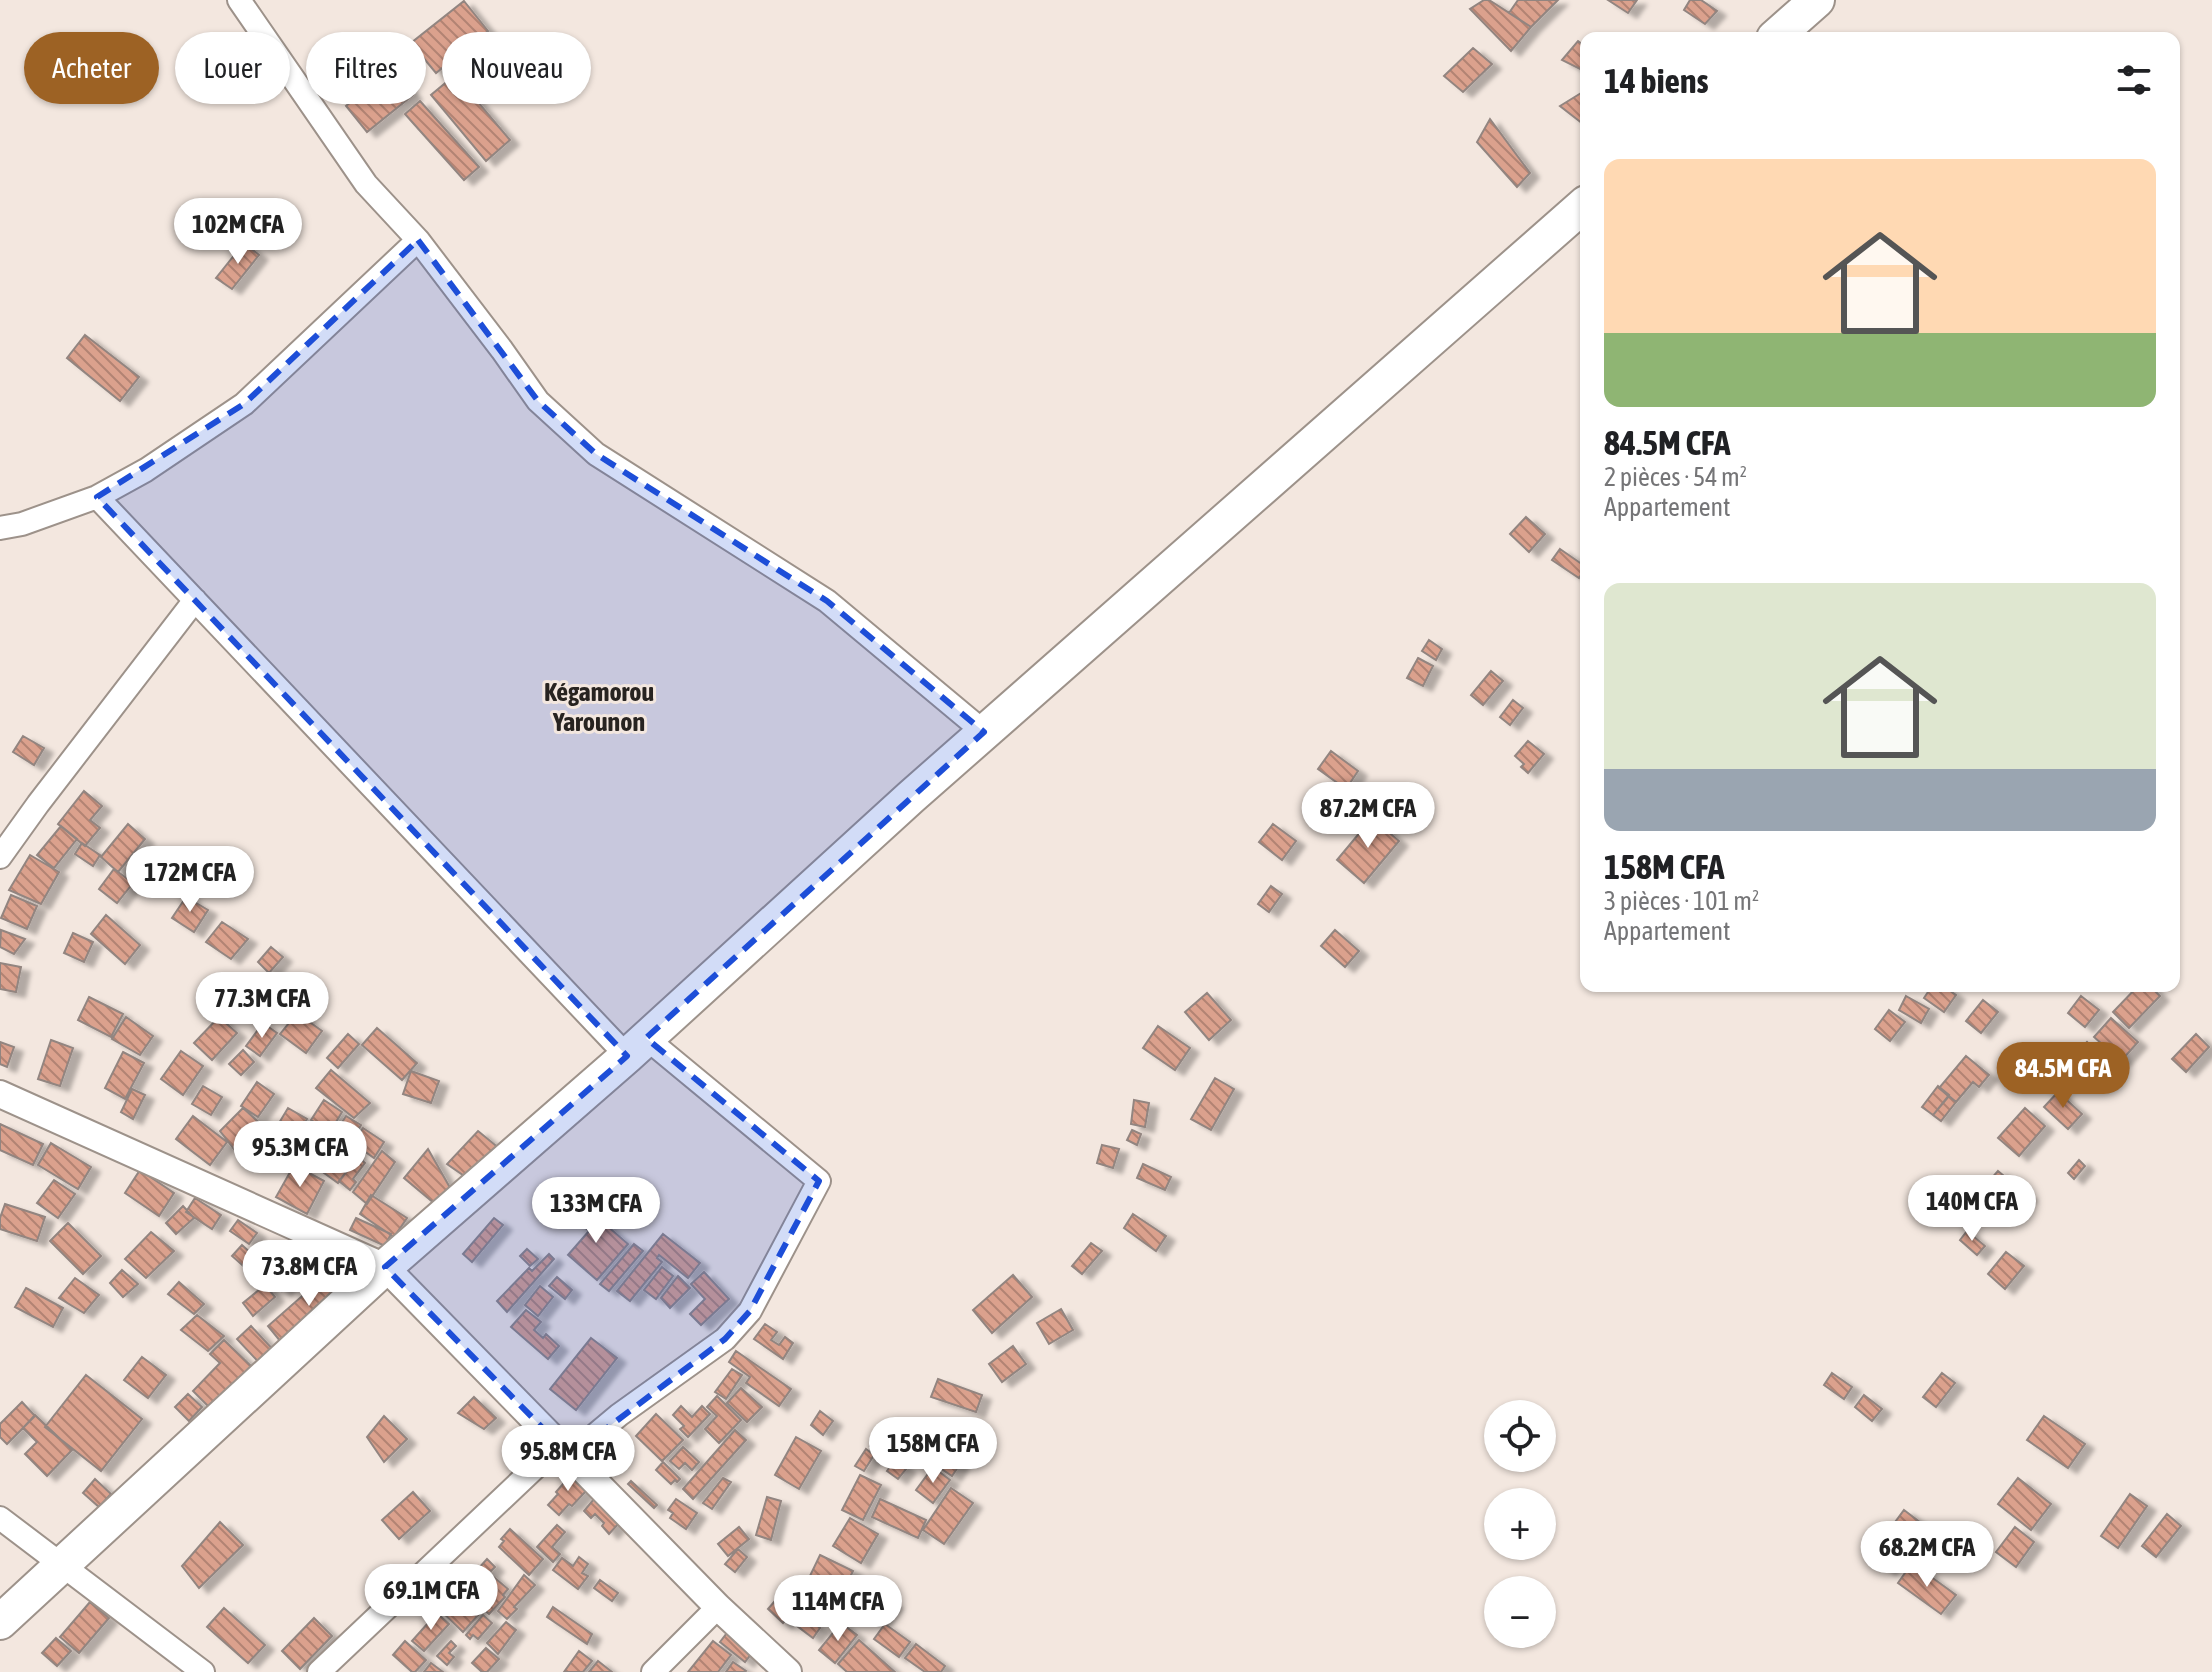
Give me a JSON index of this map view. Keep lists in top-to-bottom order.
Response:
{
  "districts": ["Kégamorou Yarounon"],
  "page": {
    "chip": [
      "Acheter",
      "Louer",
      "Filtres",
      "Nouveau"
    ],
    "heading": "14 biens",
    "list": [
      {
        "name": "84.5M CFA",
        "note": "2 pièces · 54 m² · Appartement"
      },
      {
        "name": "158M CFA",
        "note": "3 pièces · 101 m² · Appartement"
      }
    ],
    "price": [
      "102M CFA",
      "87.2M CFA",
      "172M CFA",
      "77.3M CFA",
      "84.5M CFA",
      "95.3M CFA",
      "140M CFA",
      "133M CFA",
      "73.8M CFA",
      "158M CFA",
      "95.8M CFA",
      "68.2M CFA",
      "69.1M CFA",
      "114M CFA"
    ],
    "map_buttons": ["+", "−"]
  }
}
